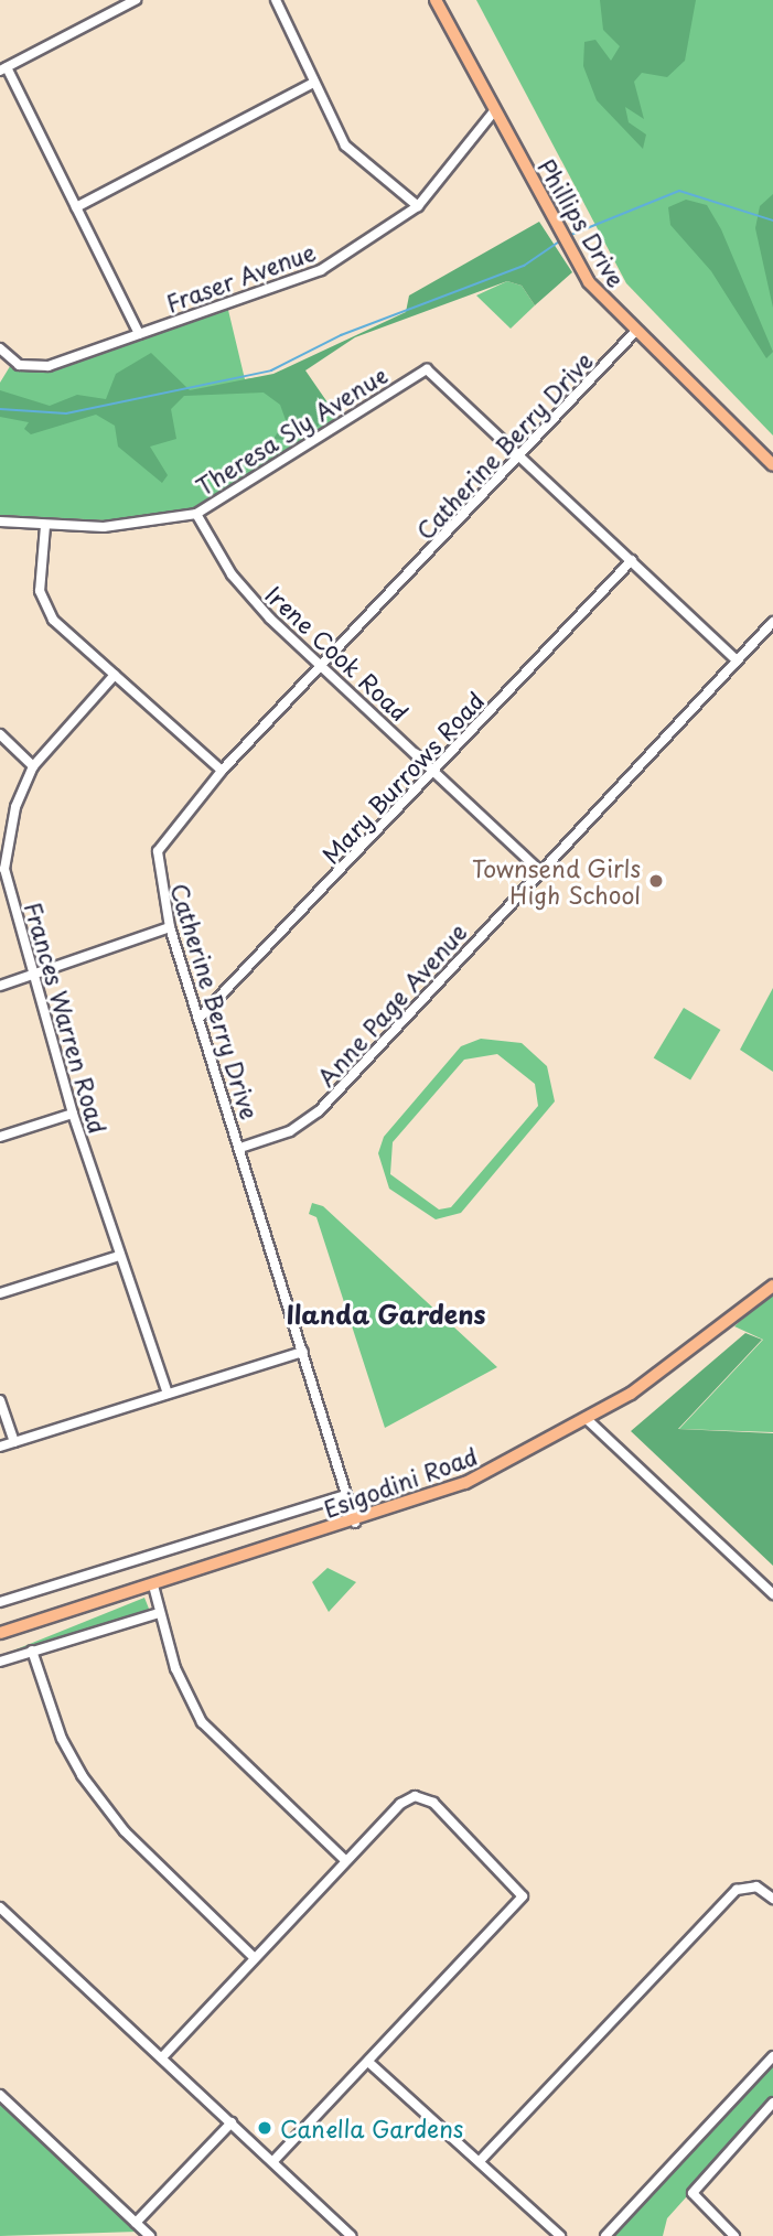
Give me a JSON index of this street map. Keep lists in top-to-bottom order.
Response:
{
  "streets": {
    "main road": ["Phillips Drive", "Esigodini Road"],
    "street": [
      "Fraser Avenue",
      "Theresa Sly Avenue",
      "Catherine Berry Drive",
      "Irene Cook Road",
      "Mary Burrows Road",
      "Anne Page Avenue",
      "Frances Warren Road"
    ]
  },
  "crossings": [
    ["Phillips Drive", "Fraser Avenue"],
    ["Phillips Drive", "Catherine Berry Drive"],
    ["Theresa Sly Avenue", "Catherine Berry Drive"],
    ["Theresa Sly Avenue", "Irene Cook Road"],
    ["Catherine Berry Drive", "Irene Cook Road"],
    ["Catherine Berry Drive", "Mary Burrows Road"],
    ["Catherine Berry Drive", "Anne Page Avenue"],
    ["Catherine Berry Drive", "Esigodini Road"],
    ["Irene Cook Road", "Mary Burrows Road"],
    ["Irene Cook Road", "Anne Page Avenue"]
  ],
  "districts": ["Ilanda Gardens"],
  "places": ["Townsend Girls High School", "Canella Gardens"]
}
